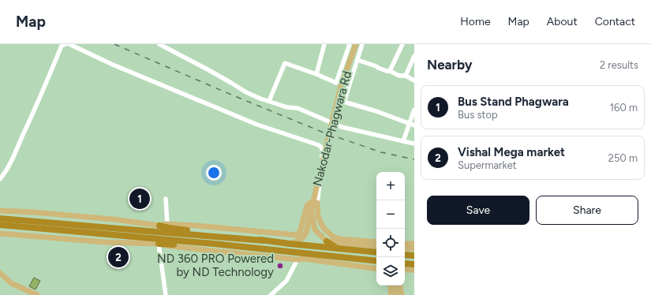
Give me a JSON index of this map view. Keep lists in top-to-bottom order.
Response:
{
  "streets": {
    "main road": ["Nakodar-Phagwara Rd"]
  },
  "places": ["ND 360 PRO Powered by ND Technology"],
  "page": {
    "header": "Map",
    "nav": [
      "Home",
      "Map",
      "About",
      "Contact"
    ],
    "heading": ["Nearby", "2 results"],
    "list": [
      {
        "mark": "1",
        "name": "Bus Stand Phagwara",
        "note": "Bus stop",
        "value": "160 m"
      },
      {
        "mark": "2",
        "name": "Vishal Mega market",
        "note": "Supermarket",
        "value": "250 m"
      }
    ],
    "map_buttons": ["+", "−"],
    "buttons": ["Save", "Share"],
    "pins": ["1", "2"]
  }
}
